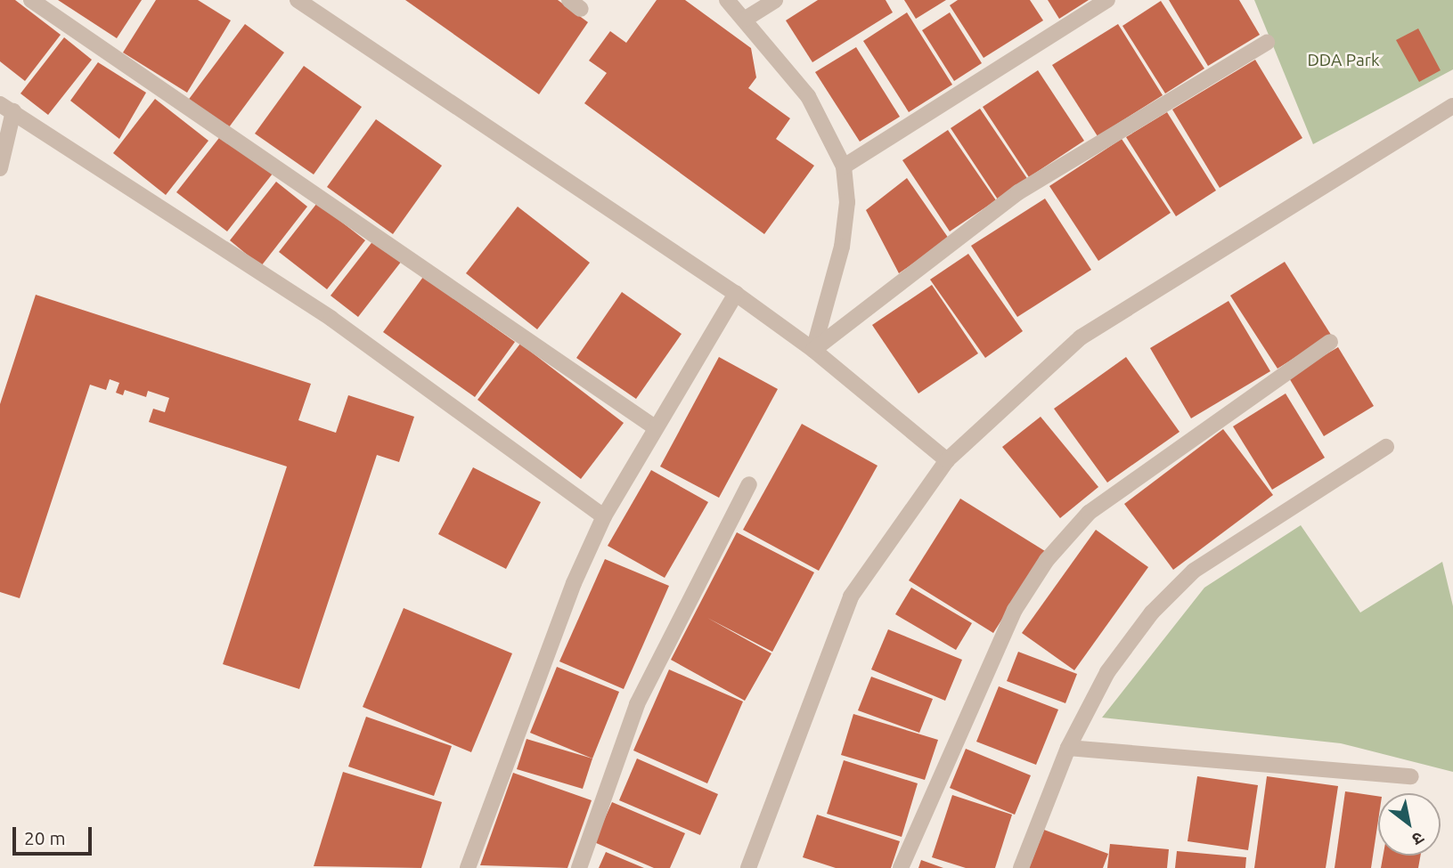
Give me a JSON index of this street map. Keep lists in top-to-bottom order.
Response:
{
  "parks": ["DDA Park"],
  "scale_bar": "20 m",
  "north": "bottom right"
}
